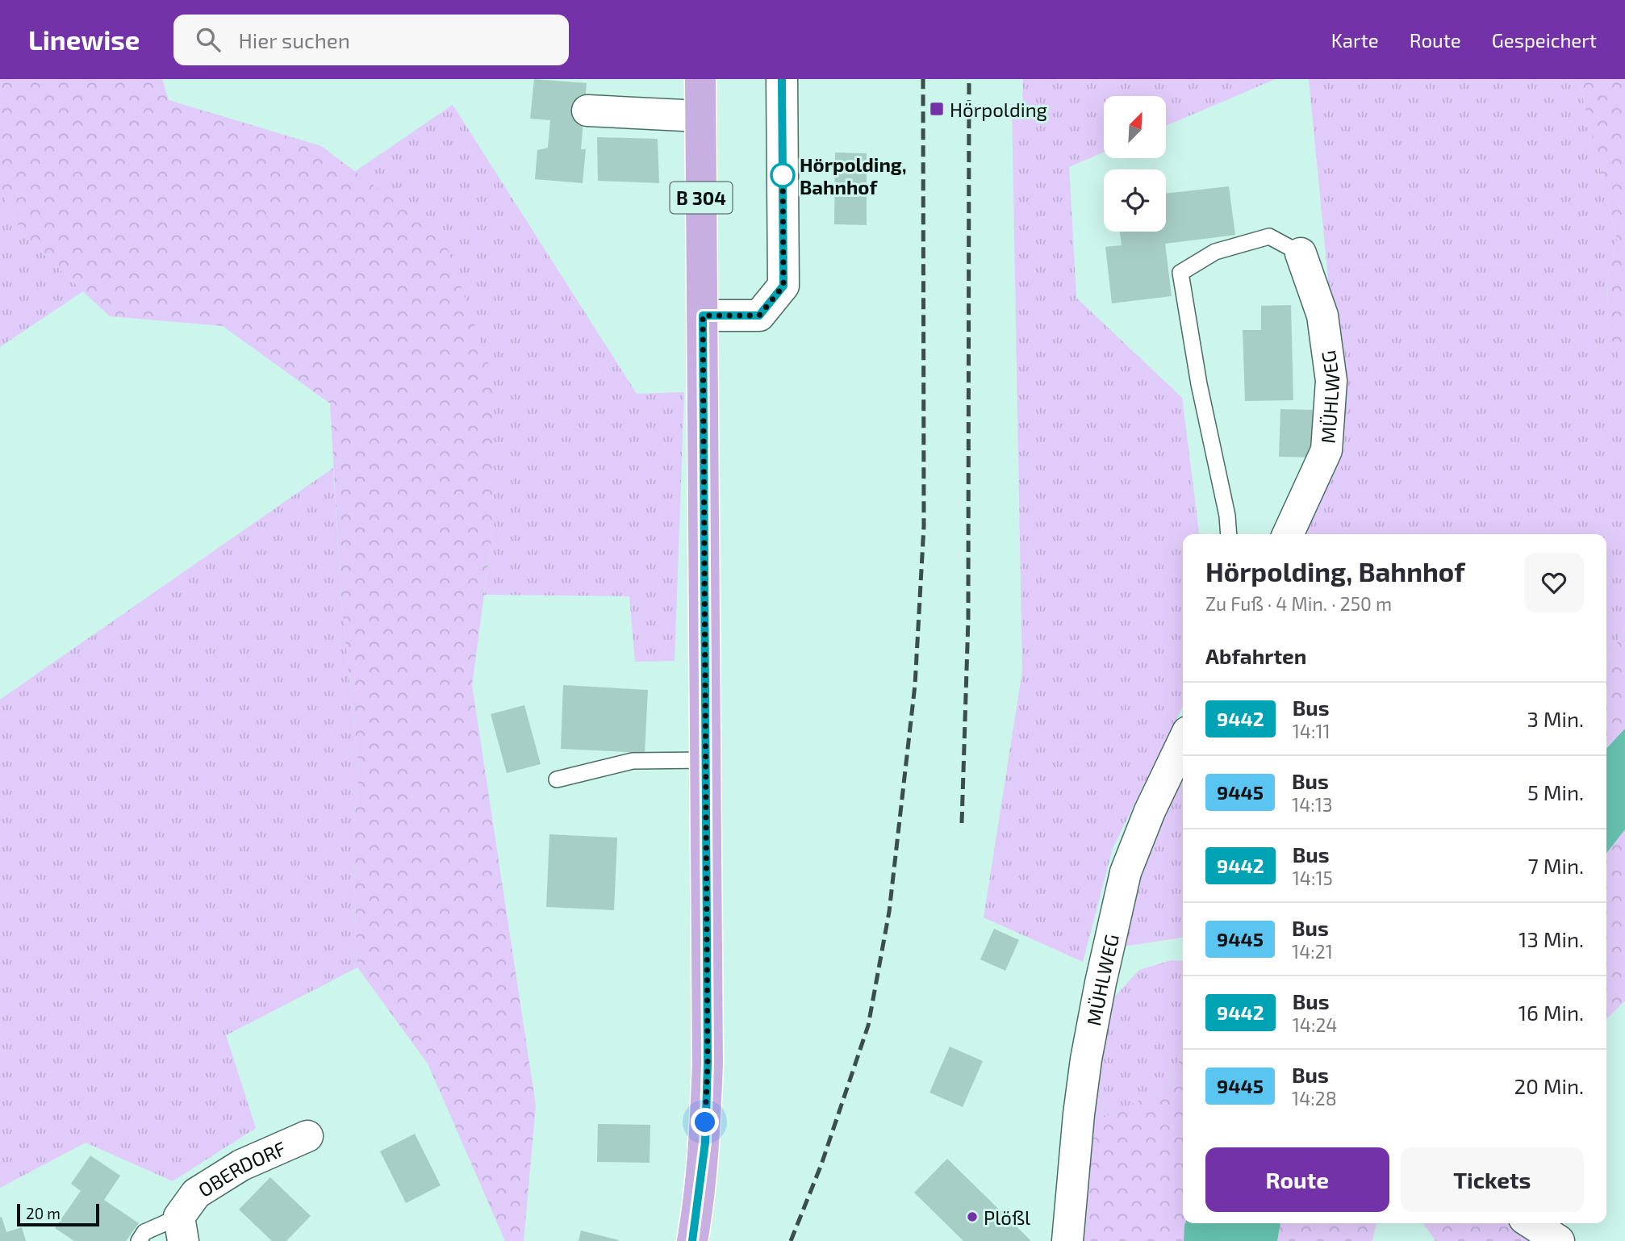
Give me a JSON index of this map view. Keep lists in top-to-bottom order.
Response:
{
  "streets": {
    "main road": ["B 304"],
    "street": ["MÜHLWEG", "OBERDORF"]
  },
  "places": {
    "transit": ["Hörpolding"],
    "other": ["Hörpolding, Bahnhof", "Plößl"]
  },
  "lines": ["bus line 9442"],
  "scale_bar": "20 m",
  "north": "top right",
  "page": {
    "header": "Linewise",
    "search": "Hier suchen",
    "nav": ["Karte", "Route", "Gespeichert"],
    "heading": [
      ["Hörpolding, Bahnhof", "Zu Fuß · 4 Min. · 250 m"],
      "Abfahrten"
    ],
    "list": [
      {
        "mark": "9442",
        "name": "Bus",
        "note": "14:11",
        "value": "3 Min."
      },
      {
        "mark": "9445",
        "name": "Bus",
        "note": "14:13",
        "value": "5 Min."
      },
      {
        "mark": "9442",
        "name": "Bus",
        "note": "14:15",
        "value": "7 Min."
      },
      {
        "mark": "9445",
        "name": "Bus",
        "note": "14:21",
        "value": "13 Min."
      },
      {
        "mark": "9442",
        "name": "Bus",
        "note": "14:24",
        "value": "16 Min."
      },
      {
        "mark": "9445",
        "name": "Bus",
        "note": "14:28",
        "value": "20 Min."
      }
    ],
    "buttons": ["Route", "Tickets"],
    "scale": "20 m"
  }
}
